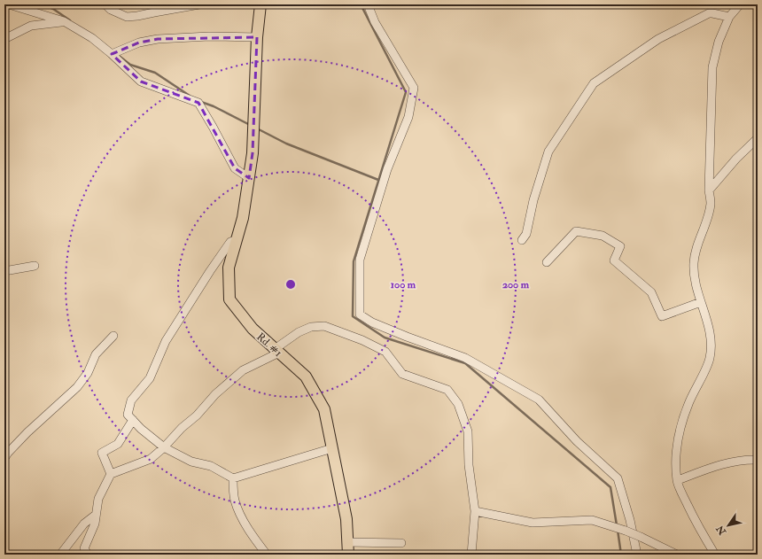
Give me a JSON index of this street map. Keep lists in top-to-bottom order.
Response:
{
  "streets": {
    "main road": ["Rd. #1"]
  },
  "north": "bottom left",
  "rings": ["100 m", "200 m"]
}
